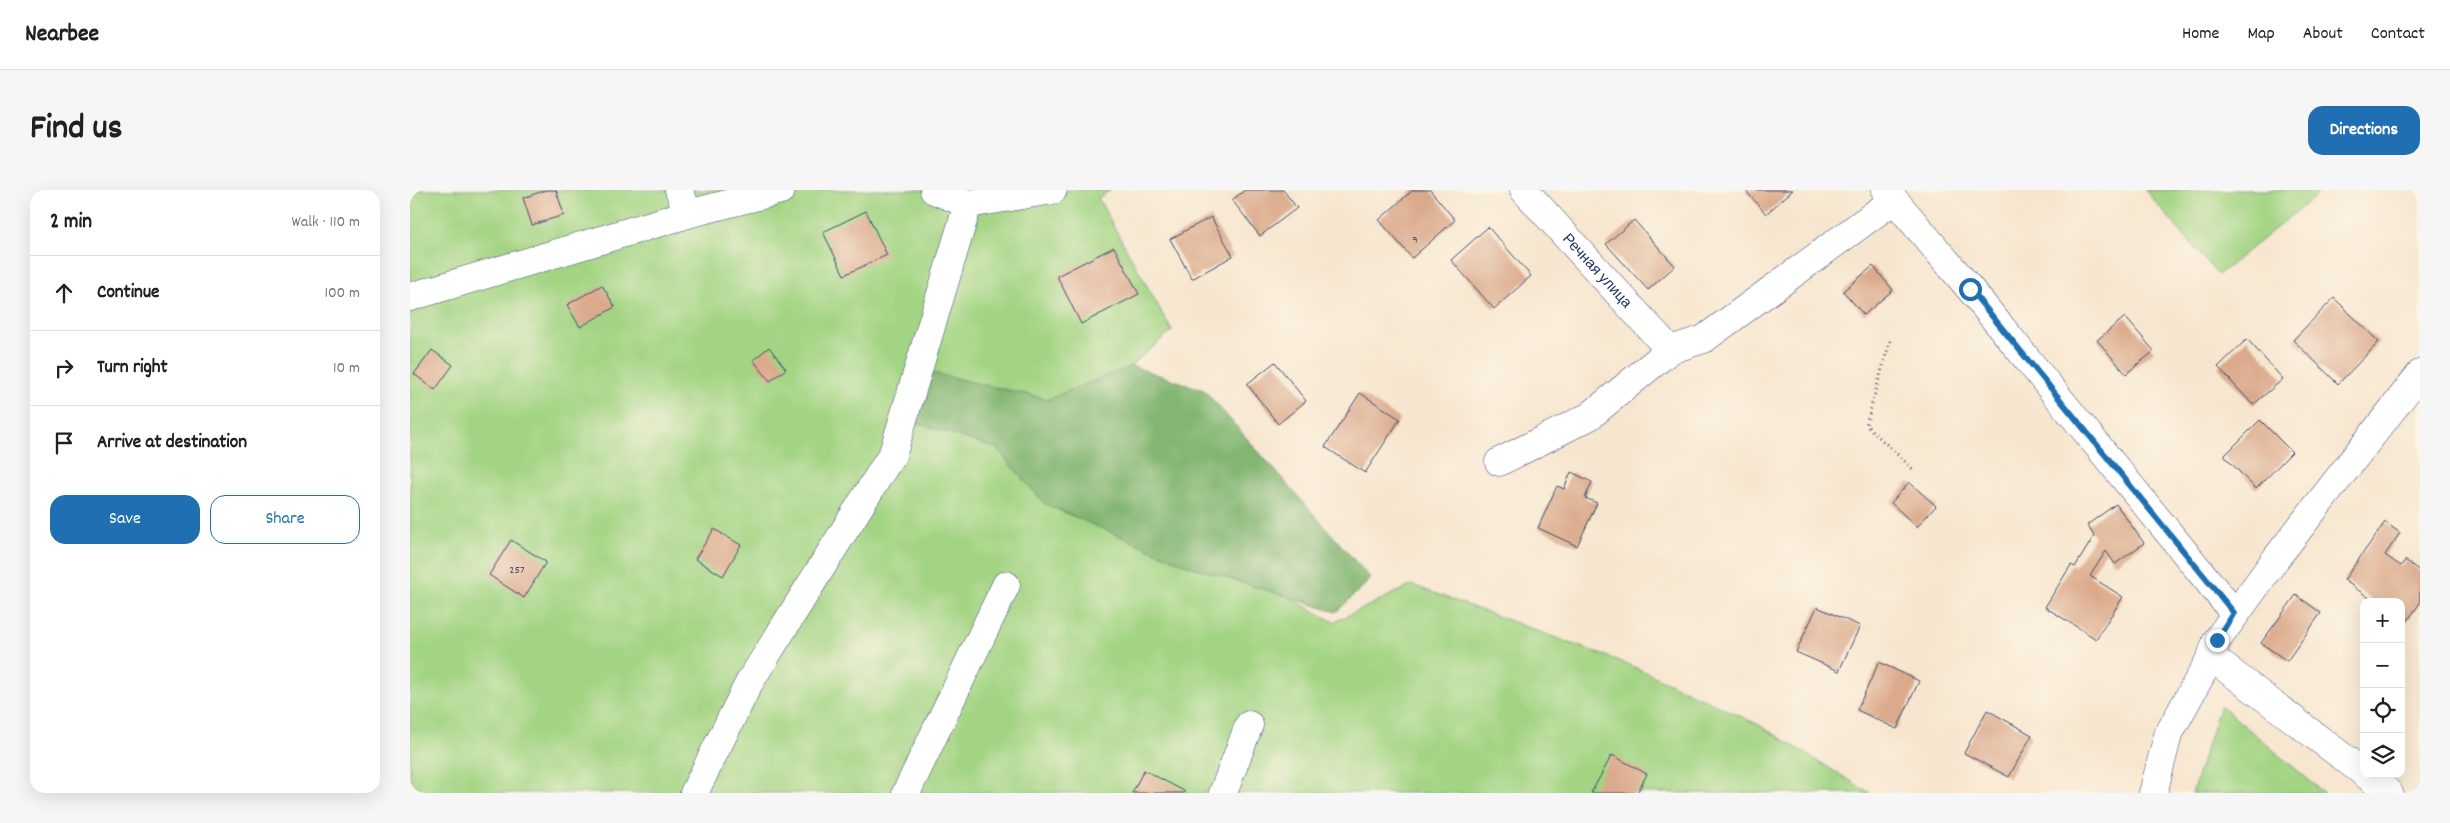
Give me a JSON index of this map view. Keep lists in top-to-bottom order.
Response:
{
  "streets": {
    "street": ["Речная улица"]
  },
  "house_numbers": ["9", "257"],
  "page": {
    "header": "Nearbee",
    "nav": [
      "Home",
      "Map",
      "About",
      "Contact"
    ],
    "title": "Find us",
    "buttons": [
      "Directions",
      ["Save", "Share"]
    ],
    "heading": ["2 min", "Walk · 110 m"],
    "list": [
      ["Continue", "100 m"],
      ["Turn right", "10 m"],
      "Arrive at destination"
    ],
    "map_buttons": ["+", "−"]
  }
}
